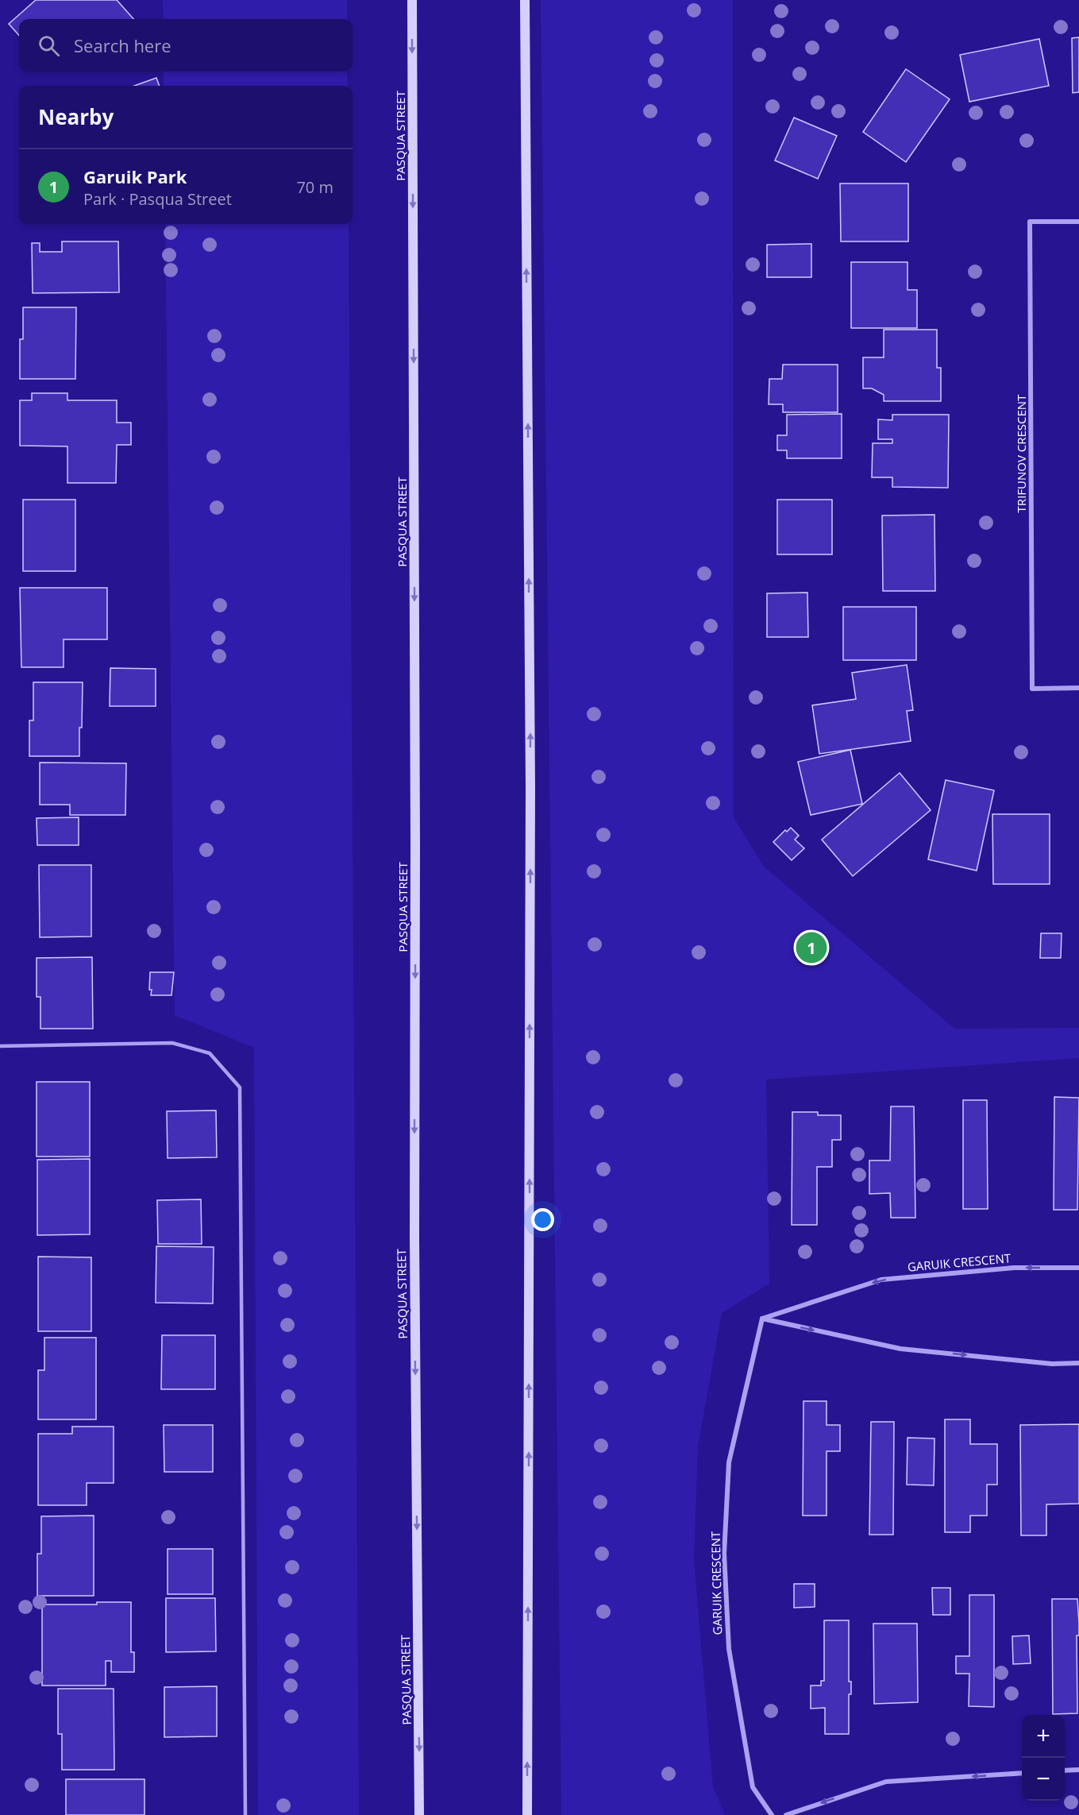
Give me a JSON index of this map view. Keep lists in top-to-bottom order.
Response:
{
  "streets": {
    "main road": ["PASQUA STREET"],
    "street": ["TRIFUNOV CRESCENT", "GARUIK CRESCENT"]
  },
  "one_way": ["PASQUA STREET", "GARUIK CRESCENT"],
  "page": {
    "search": "Search here",
    "heading": "Nearby",
    "list": [
      {
        "mark": "1",
        "name": "Garuik Park",
        "note": "Park · Pasqua Street",
        "value": "70 m"
      }
    ],
    "pins": "1",
    "map_buttons": ["+", "−"]
  }
}
